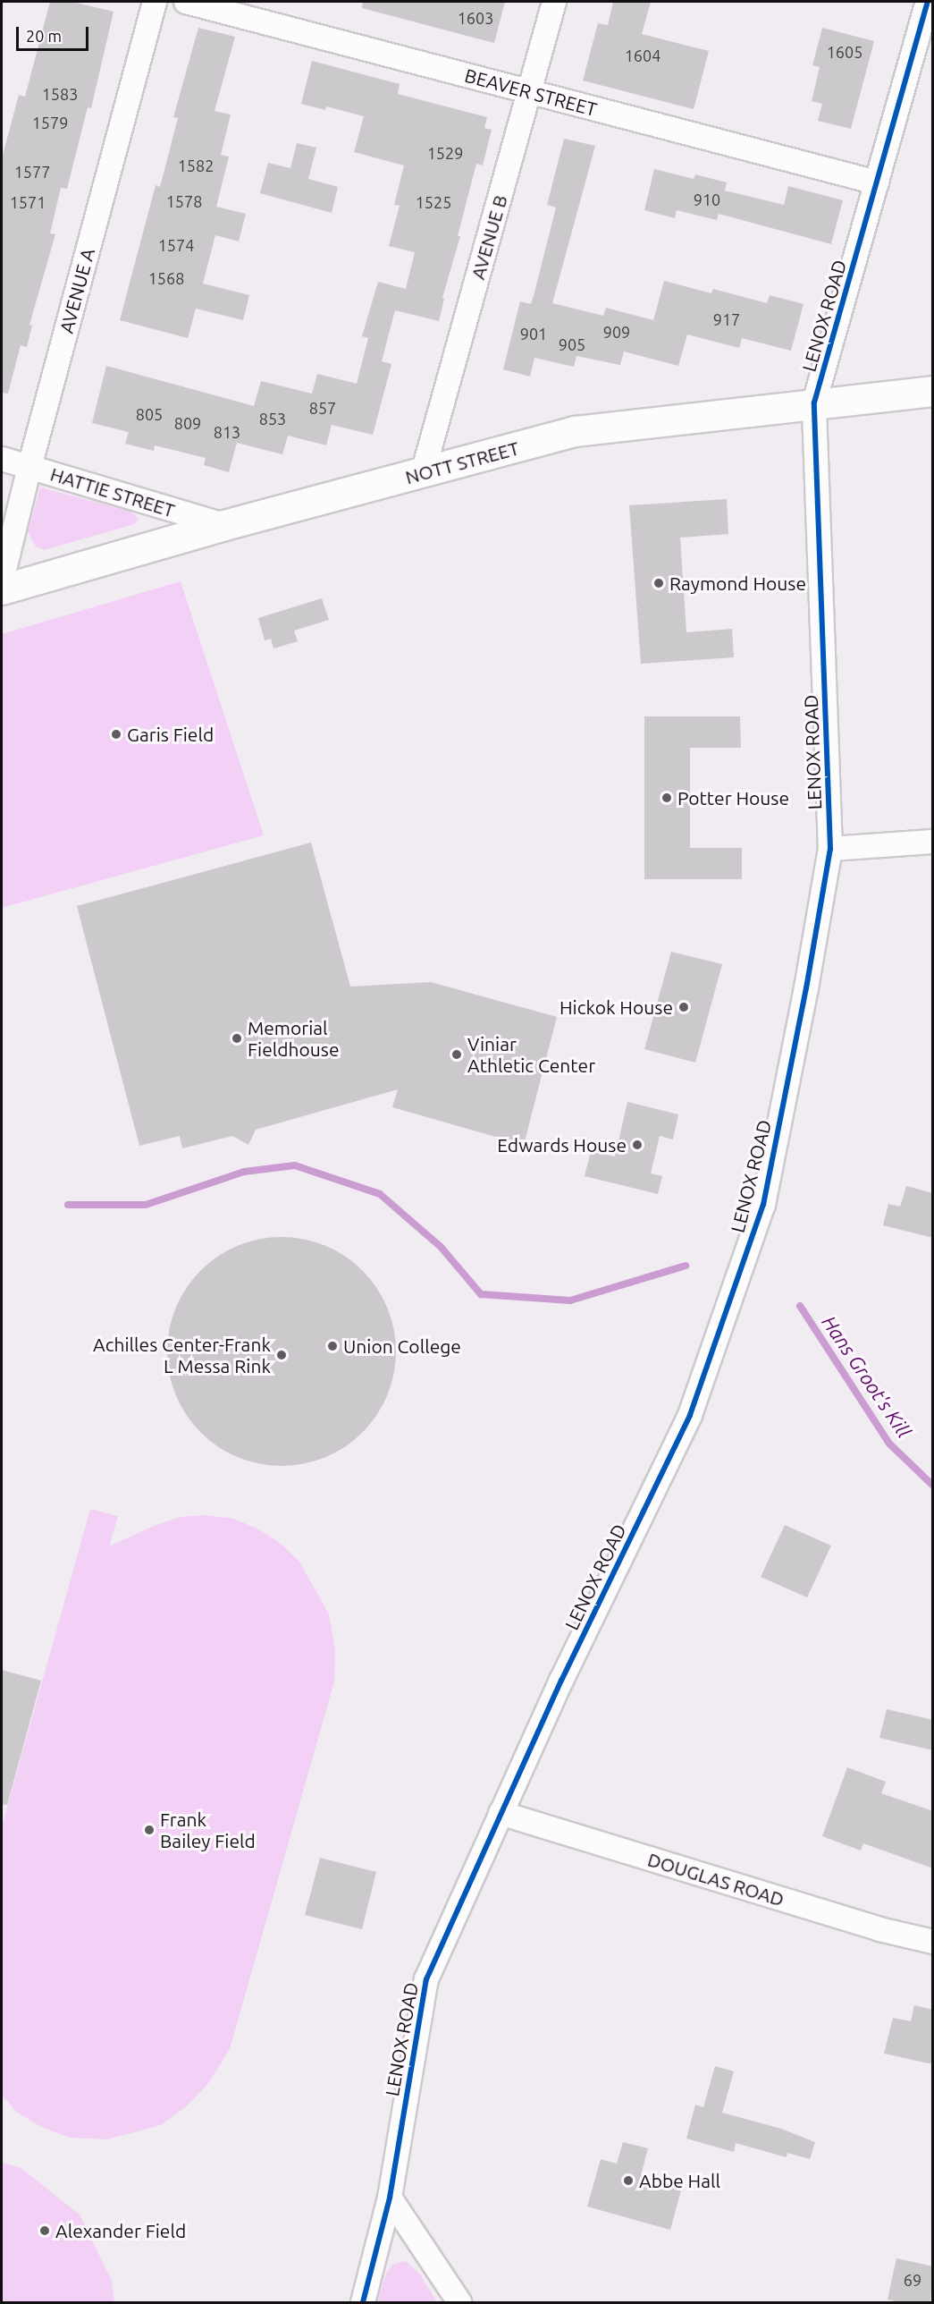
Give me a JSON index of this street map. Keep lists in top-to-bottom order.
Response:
{
  "streets": {
    "main road": ["NOTT STREET"],
    "street": [
      "BEAVER STREET",
      "AVENUE B",
      "AVENUE A",
      "LENOX ROAD",
      "HATTIE STREET",
      "DOUGLAS ROAD"
    ]
  },
  "crossings": [
    ["BEAVER STREET", "AVENUE B"],
    ["BEAVER STREET", "LENOX ROAD"],
    ["AVENUE B", "NOTT STREET"],
    ["AVENUE A", "HATTIE STREET"],
    ["LENOX ROAD", "NOTT STREET"],
    ["LENOX ROAD", "DOUGLAS ROAD"],
    ["NOTT STREET", "HATTIE STREET"]
  ],
  "water": ["Hans Groot's Kill"],
  "places": [
    "Raymond House",
    "Garis Field",
    "Potter House",
    "Hickok House",
    "Memorial Fieldhouse",
    "Viniar Athletic Center",
    "Edwards House",
    "Union College",
    "Achilles Center-Frank L Messa Rink",
    "Frank Bailey Field",
    "Abbe Hall",
    "Alexander Field"
  ],
  "house_numbers": [
    "1603",
    "1605",
    "1604",
    "1583",
    "1579",
    "1529",
    "1582",
    "1577",
    "910",
    "1578",
    "1571",
    "1525",
    "1574",
    "1568",
    "917",
    "909",
    "901",
    "905",
    "857",
    "805",
    "853",
    "809",
    "813",
    "69"
  ],
  "scale_bar": "20 m"
}
